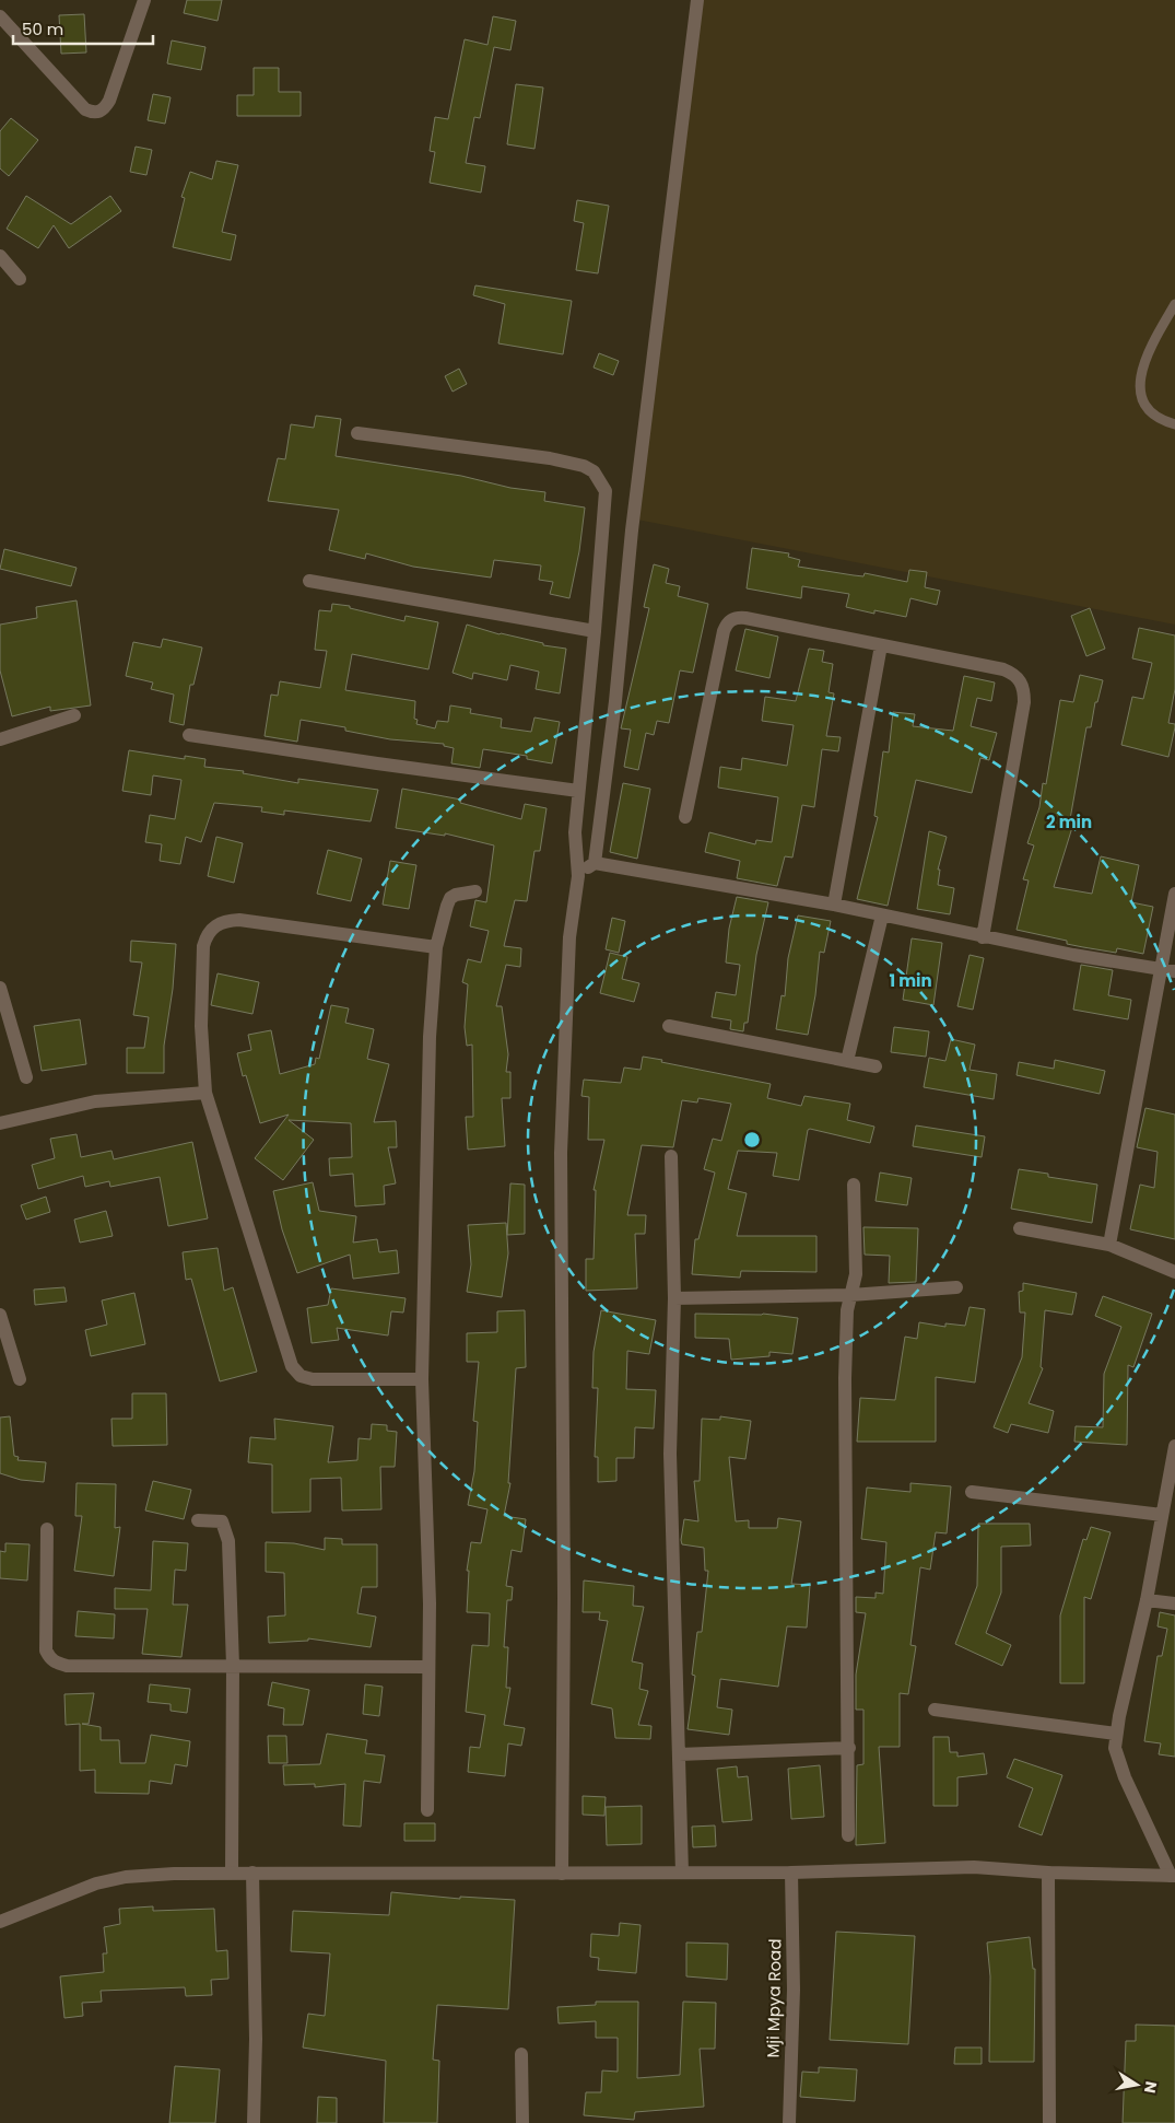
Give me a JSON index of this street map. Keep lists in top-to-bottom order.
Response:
{
  "streets": {
    "street": ["Mji Mpya Road"]
  },
  "scale_bar": "50 m",
  "north": "right",
  "rings": ["2 min", "1 min"]
}
